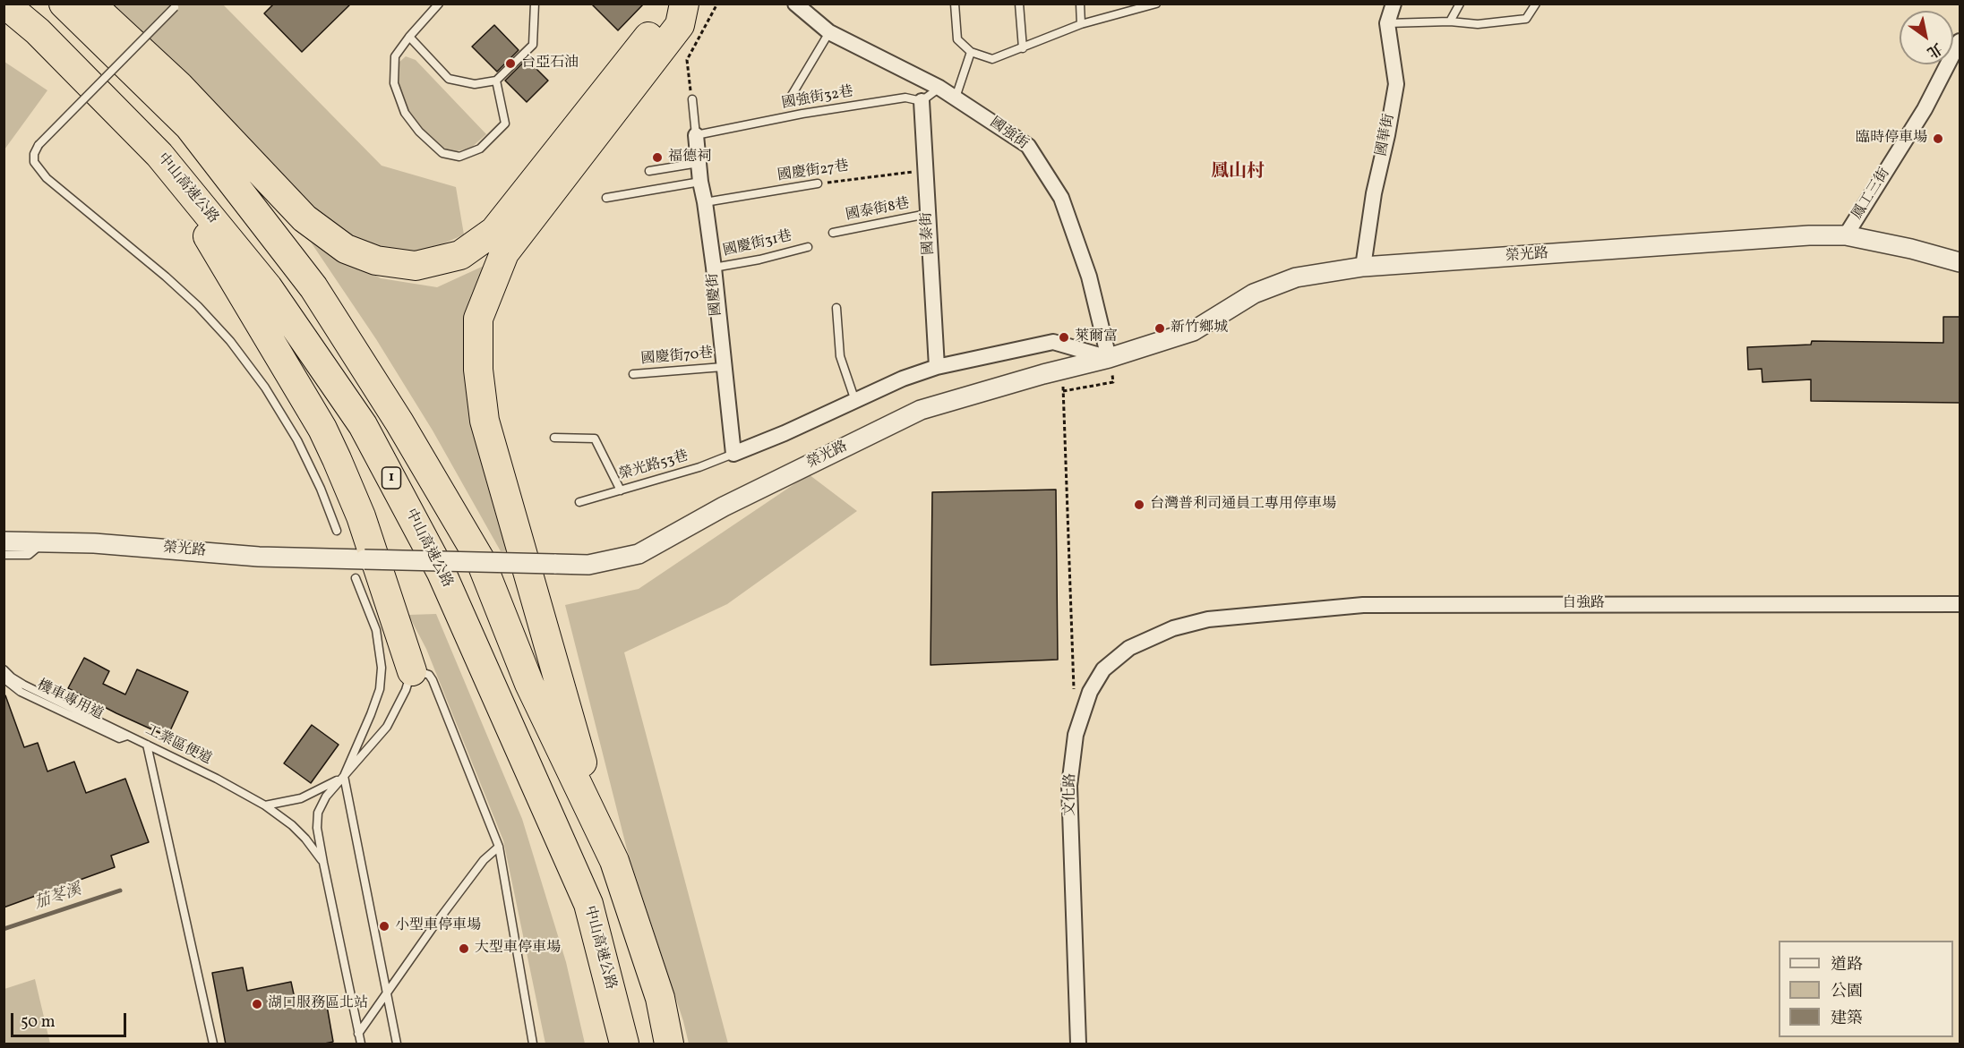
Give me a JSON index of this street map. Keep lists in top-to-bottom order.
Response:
{
  "streets": {
    "highway": ["中山高速公路", "1"],
    "street": [
      "國強街",
      "國華街",
      "鳳工三街",
      "國泰街",
      "榮光路",
      "國慶街",
      "自強路",
      "文化路"
    ],
    "lane": [
      "國強街32巷",
      "國慶街27巷",
      "國泰街8巷",
      "國慶街31巷",
      "國慶街70巷",
      "榮光路53巷",
      "機車專用道",
      "工業區便道"
    ]
  },
  "crossings": [
    ["國強街32巷", "國泰街"],
    ["國強街32巷", "國慶街"],
    ["國強街", "榮光路"],
    ["國華街", "榮光路"],
    ["國慶街27巷", "國泰街"],
    ["國慶街27巷", "國慶街"],
    ["鳳工三街", "榮光路"],
    ["國泰街8巷", "國泰街"],
    ["國慶街31巷", "國慶街"],
    ["國慶街", "國慶街70巷"],
    ["國慶街", "榮光路53巷"],
    ["自強路", "文化路"],
    ["機車專用道", "工業區便道"]
  ],
  "districts": ["鳳山村"],
  "water": ["茄苳溪"],
  "places": [
    "台亞石油",
    "臨時停車場",
    "福德祠",
    "新竹鄉城",
    "萊爾富",
    "台灣普利司通員工專用停車場",
    "小型車停車場",
    "大型車停車場",
    "湖口服務區北站"
  ],
  "legend": ["道路", "公園", "建築"],
  "scale_bar": "50 m",
  "north": "bottom right"
}
